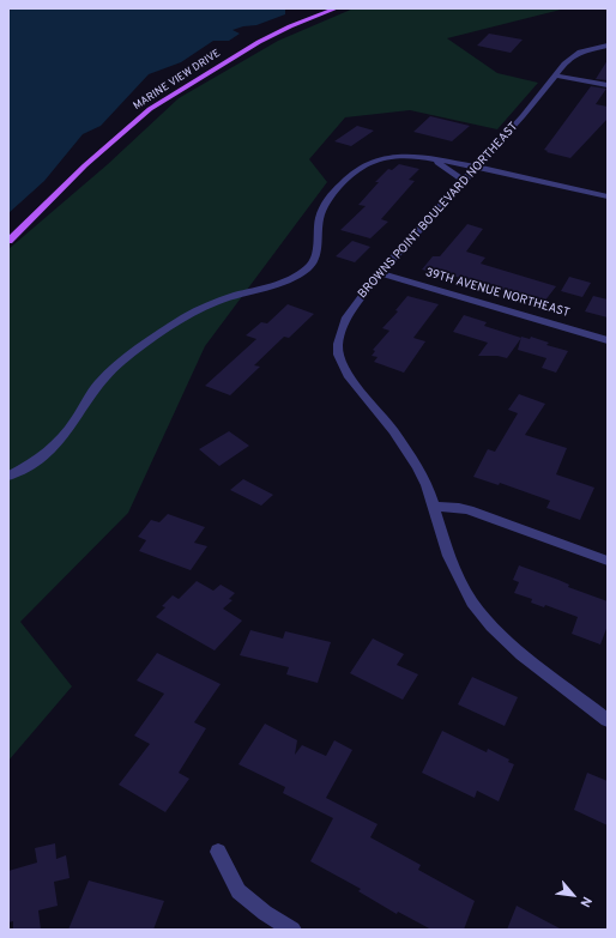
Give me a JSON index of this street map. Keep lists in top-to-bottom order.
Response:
{
  "streets": {
    "main road": ["MARINE VIEW DRIVE"],
    "street": ["BROWNS POINT BOULEVARD NORTHEAST", "39TH AVENUE NORTHEAST"]
  },
  "crossings": [
    ["BROWNS POINT BOULEVARD NORTHEAST", "39TH AVENUE NORTHEAST"]
  ],
  "north": "bottom right"
}
